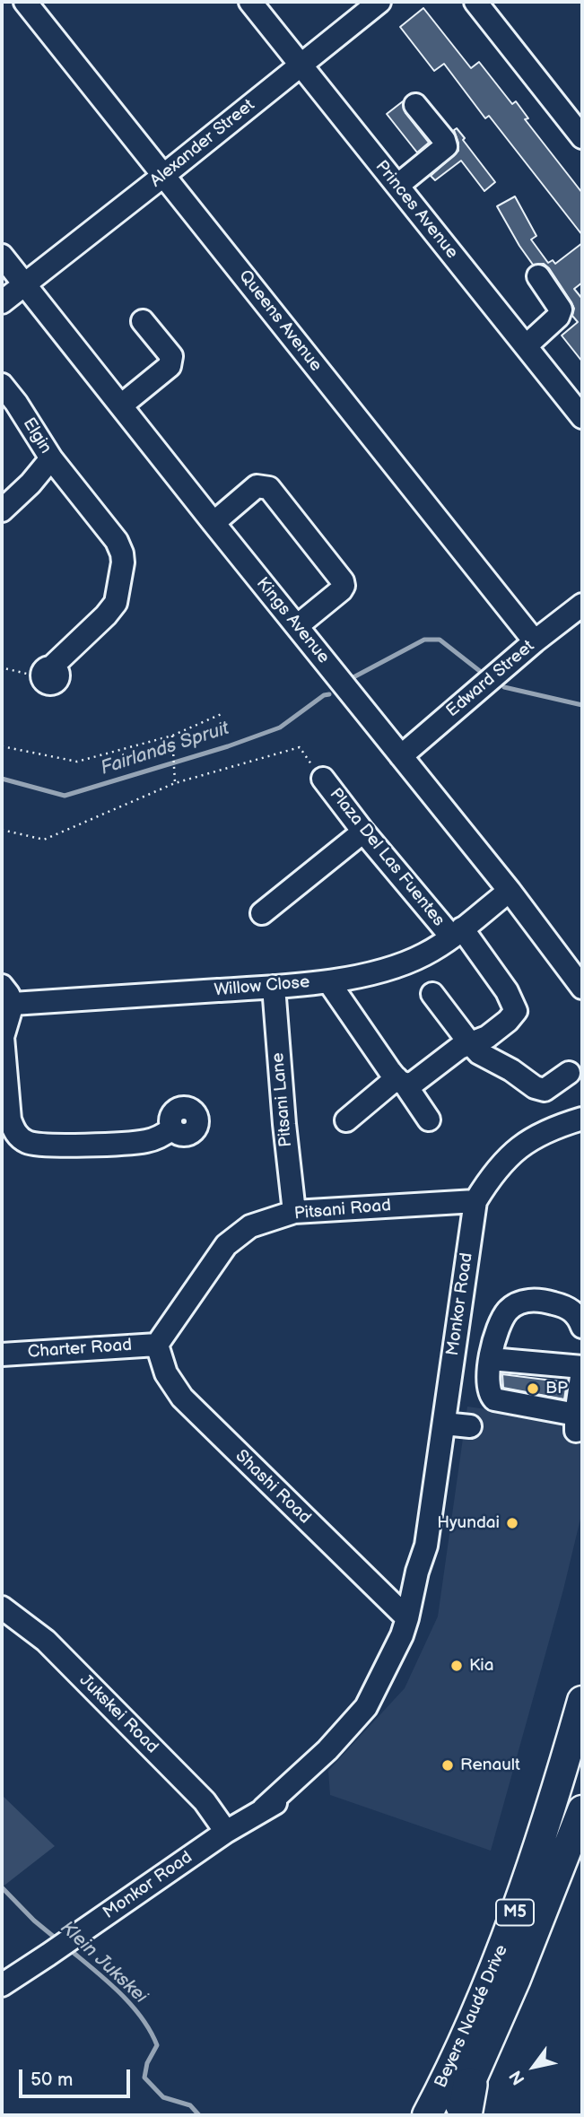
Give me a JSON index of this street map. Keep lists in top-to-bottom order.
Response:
{
  "streets": {
    "main road": ["M5", "Beyers Naudé Drive"],
    "street": [
      "Alexander Street",
      "Princes Avenue",
      "Queens Avenue",
      "Elgin",
      "Kings Avenue",
      "Edward Street",
      "Plaza Del Las Fuentes",
      "Willow Close",
      "Pitsani Lane",
      "Pitsani Road",
      "Monkor Road",
      "Charter Road",
      "Shashi Road",
      "Jukskei Road"
    ]
  },
  "crossings": [
    ["Alexander Street", "Princes Avenue"],
    ["Alexander Street", "Queens Avenue"],
    ["Alexander Street", "Kings Avenue"],
    ["Queens Avenue", "Edward Street"],
    ["Kings Avenue", "Edward Street"],
    ["Kings Avenue", "Willow Close"],
    ["Plaza Del Las Fuentes", "Willow Close"],
    ["Willow Close", "Pitsani Lane"],
    ["Pitsani Lane", "Pitsani Road"],
    ["Pitsani Road", "Monkor Road"],
    ["Pitsani Road", "Charter Road"],
    ["Pitsani Road", "Shashi Road"],
    ["Monkor Road", "Shashi Road"],
    ["Monkor Road", "Jukskei Road"],
    ["Charter Road", "Shashi Road"]
  ],
  "water": ["Fairlands Spruit", "Klein Jukskei"],
  "places": [
    "BP",
    "Hyundai",
    "Kia",
    "Renault"
  ],
  "scale_bar": "50 m",
  "north": "bottom left"
}
